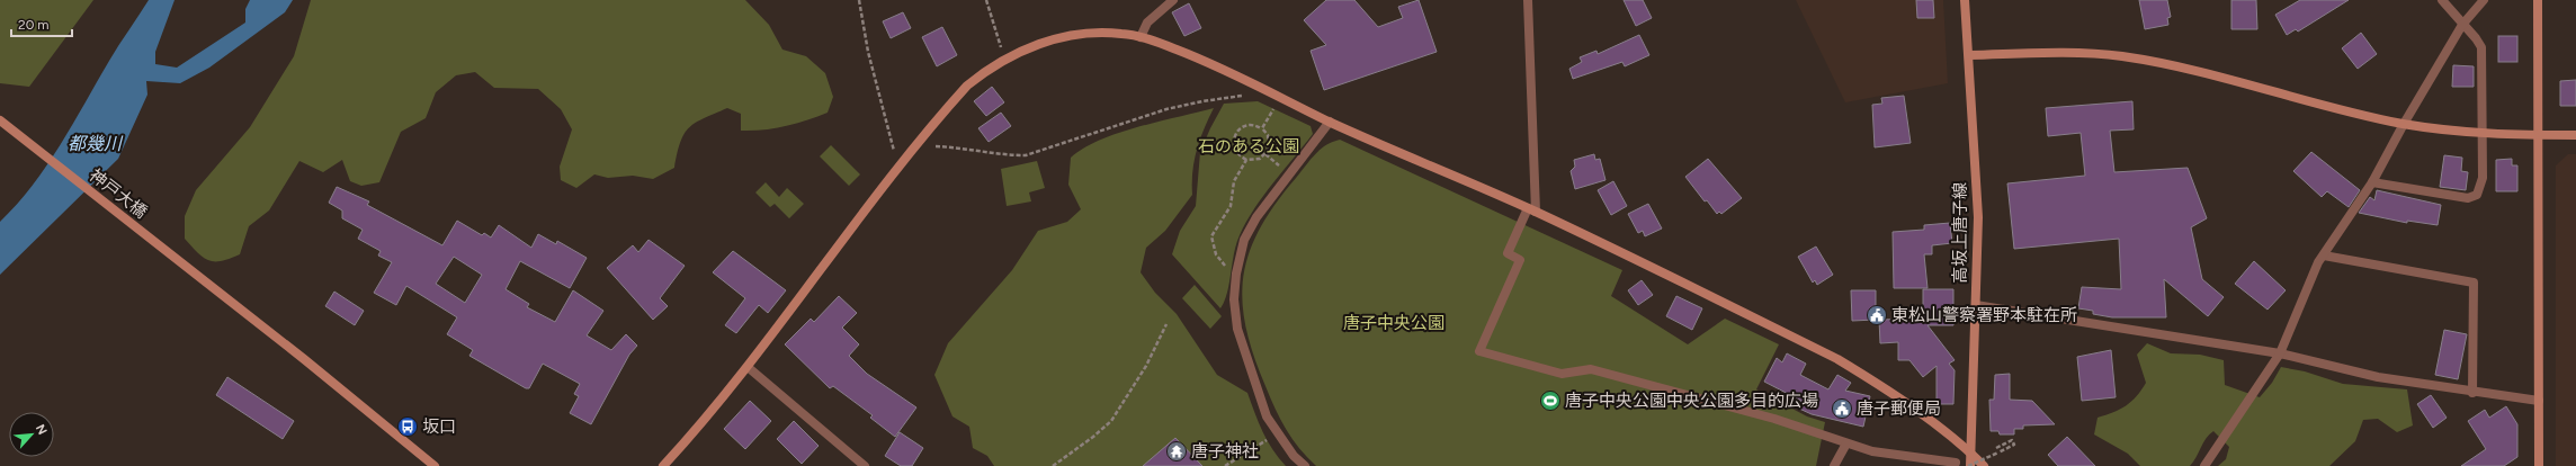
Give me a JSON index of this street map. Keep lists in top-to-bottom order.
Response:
{
  "streets": {
    "street": ["神戸大橋", "高坂上唐子線"]
  },
  "water": ["都幾川"],
  "parks": ["石のある公園", "唐子中央公園"],
  "places": {
    "public building": ["東松山警察署野本駐在所", "唐子郵便局"],
    "sports": ["唐子中央公園中央公園多目的広場"],
    "bus stop": ["坂口"],
    "temple": ["唐子神社"]
  },
  "scale_bar": "20 m",
  "north": "top right"
}
